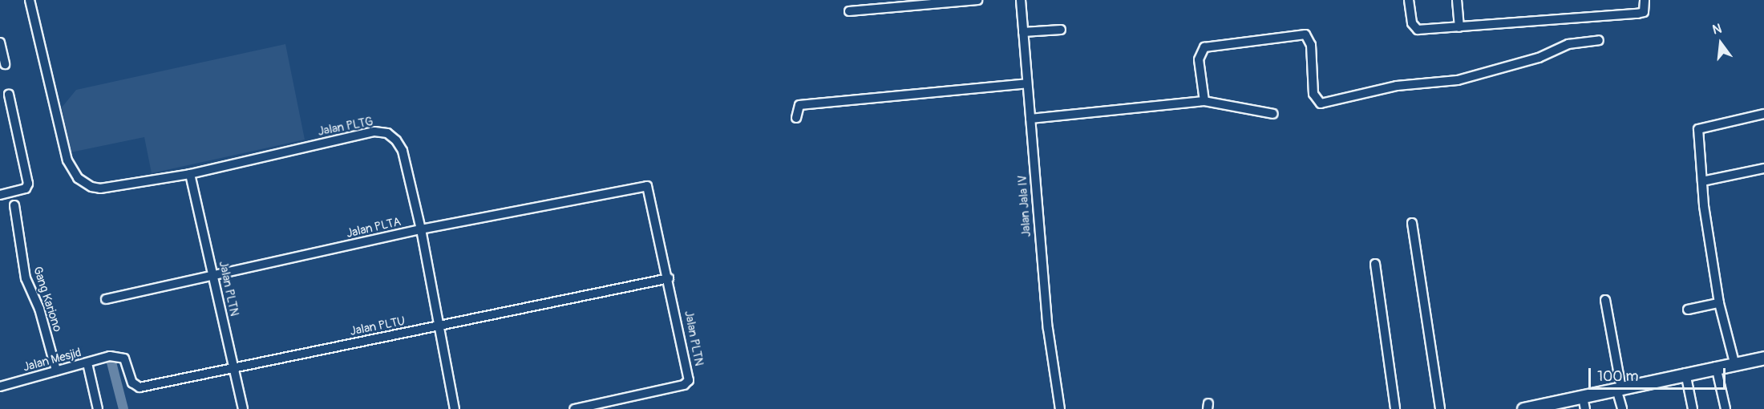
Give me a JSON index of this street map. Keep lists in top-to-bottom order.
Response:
{
  "streets": {
    "street": [
      "Jalan PLTG",
      "Jalan Jala IV",
      "Jalan PLTA",
      "Jalan PLTN",
      "Gang Kariono",
      "Jalan PLTU",
      "Jalan Mesjid"
    ]
  },
  "crossings": [
    ["Jalan PLTG", "Jalan PLTA"],
    ["Jalan PLTG", "Jalan PLTN"],
    ["Jalan PLTG", "Jalan PLTU"],
    ["Jalan PLTA", "Jalan PLTN"],
    ["Jalan PLTN", "Jalan PLTU"],
    ["Gang Kariono", "Jalan Mesjid"],
    ["Jalan PLTU", "Jalan Mesjid"]
  ],
  "scale_bar": "100 m",
  "north": "top"
}
